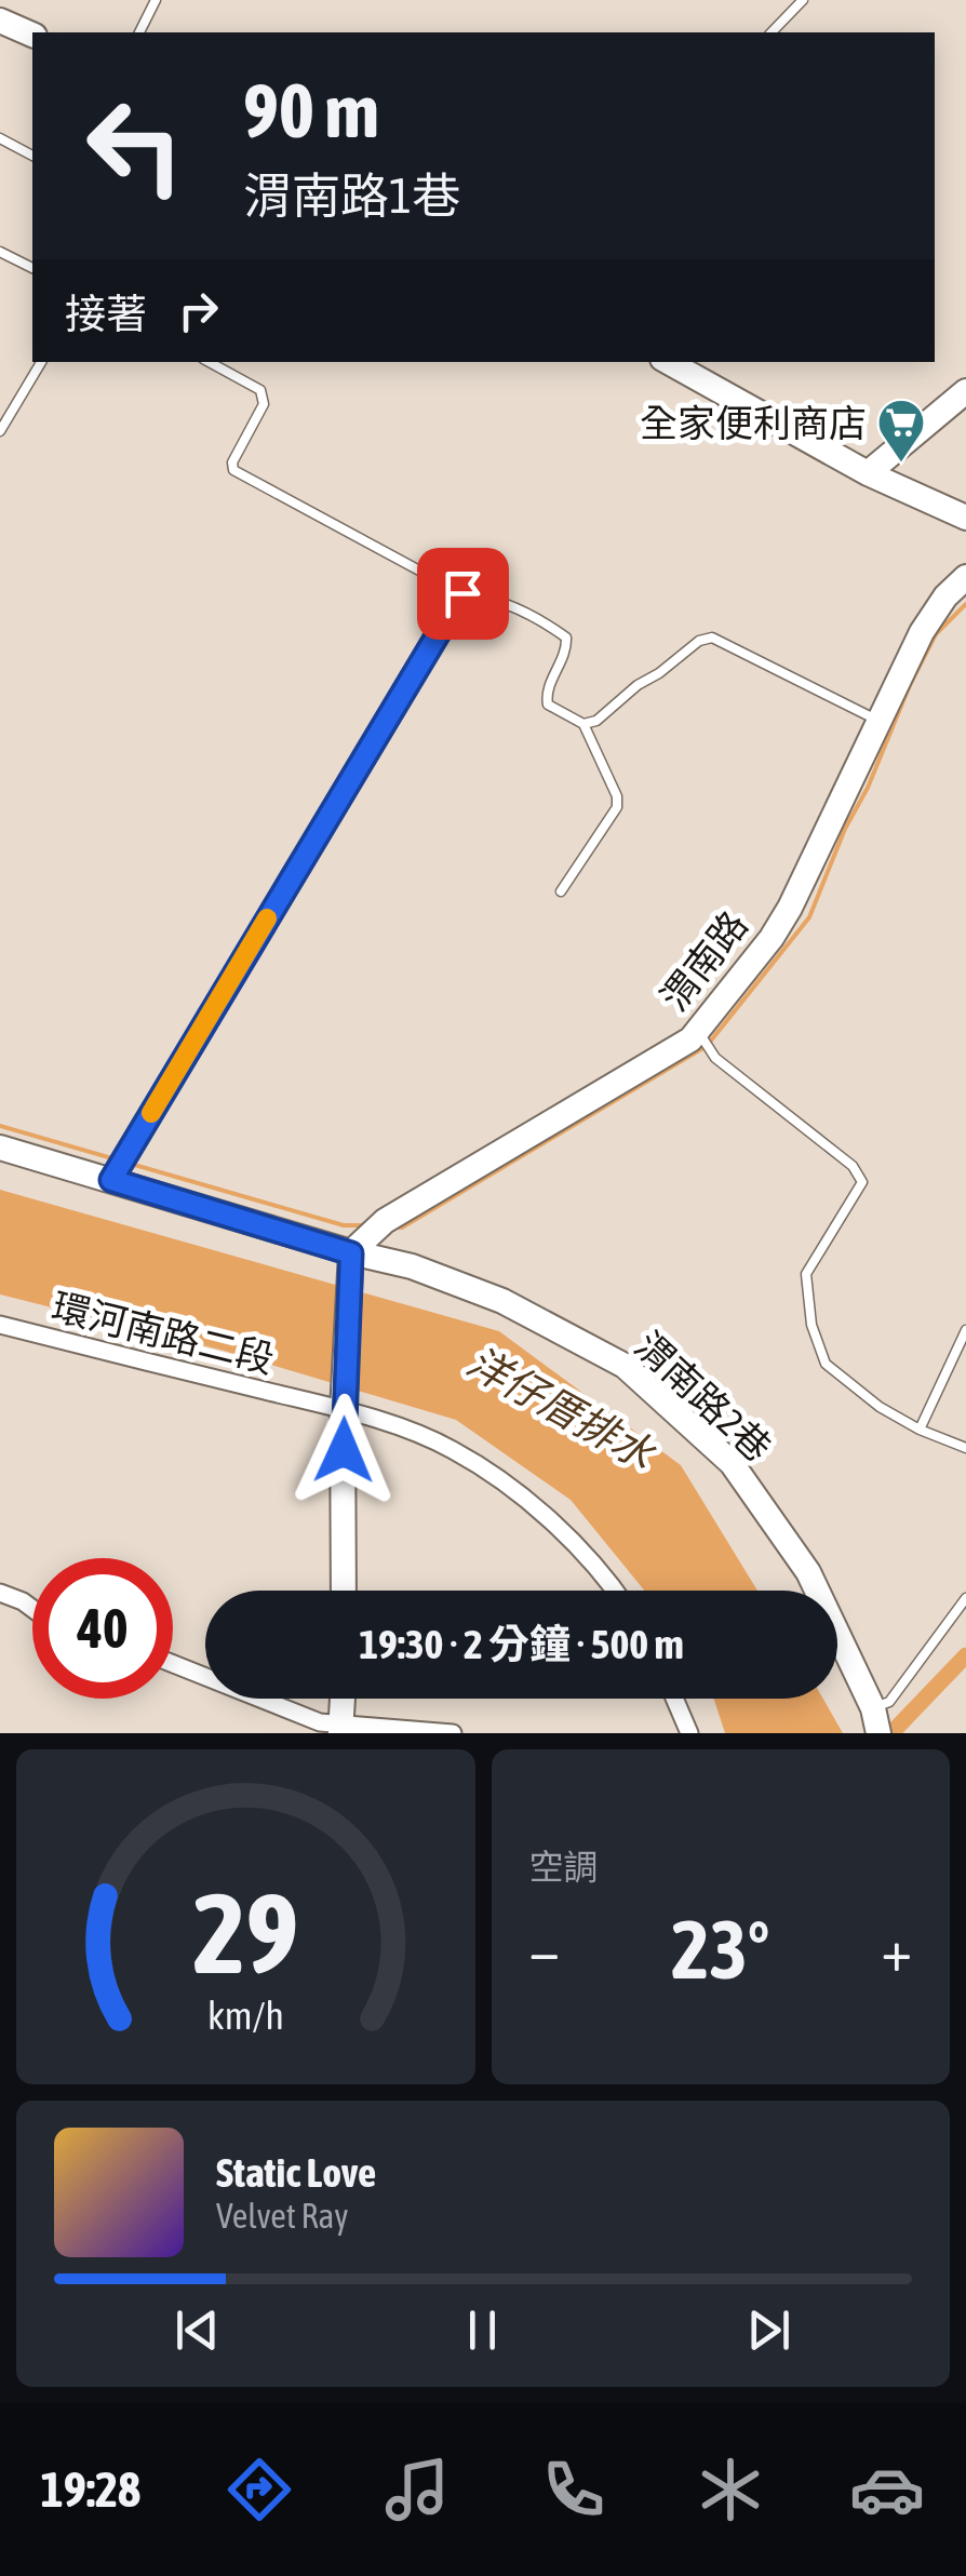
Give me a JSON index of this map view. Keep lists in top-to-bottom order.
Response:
{
  "streets": {
    "street": ["渭南路", "環河南路二段", "渭南路2巷"]
  },
  "crossings": [
    ["渭南路", "渭南路2巷"]
  ],
  "water": ["洋仔厝排水"],
  "places": {
    "supermarket": ["全家便利商店"]
  },
  "page": {
    "turn": ["90 m", "渭南路1巷"],
    "then": "接著",
    "limit": "40",
    "trip": "19:30 · 2 分鐘 · 500 m",
    "tile": "空調",
    "heat": ["−", "23°", "+"],
    "song": ["Static Love", "Velvet Ray"],
    "tabs": "19:28",
    "gauge": ["29", "km/h"]
  }
}
